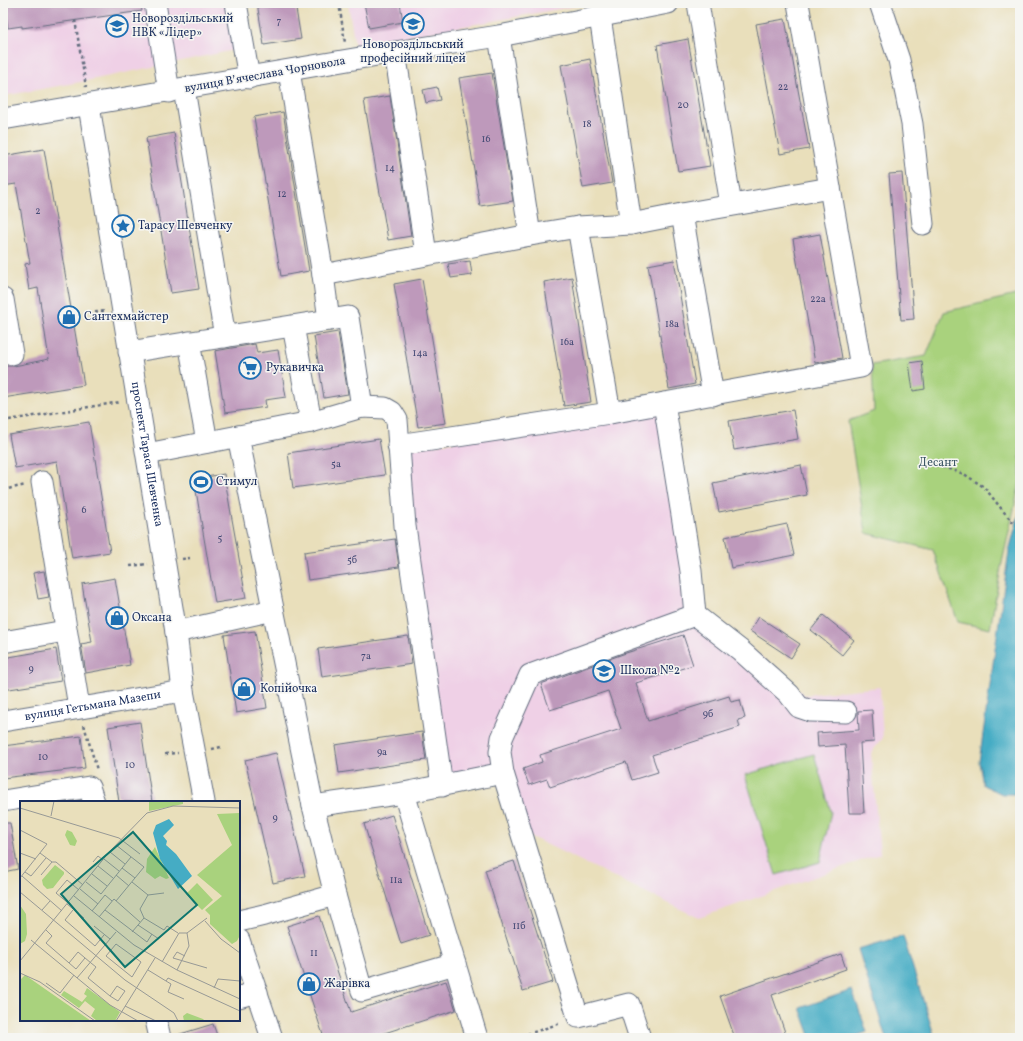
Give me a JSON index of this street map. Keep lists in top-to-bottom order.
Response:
{
  "streets": {
    "street": ["вулиця Вʼячеслава Чорновола", "проспект Тараса Шевченка", "вулиця Гетьмана Мазепи"]
  },
  "crossings": [
    ["вулиця Вʼячеслава Чорновола", "проспект Тараса Шевченка"],
    ["проспект Тараса Шевченка", "вулиця Гетьмана Мазепи"]
  ],
  "parks": ["Десант"],
  "places": {
    "school or university": ["Новороздільський професійний ліцей", "Новороздільський НВК «Лідер»", "Школа №2"],
    "place": ["Тарасу Шевченку"],
    "shop": [
      "Сантехмайстер",
      "Оксана",
      "Копійочка",
      "Жарівка"
    ],
    "supermarket": ["Рукавичка"],
    "sports": ["Стимул"]
  },
  "house_numbers": [
    "7",
    "22",
    "20",
    "18",
    "16",
    "14",
    "12",
    "2",
    "22а",
    "18а",
    "16а",
    "14а",
    "5а",
    "6",
    "5",
    "5б",
    "7а",
    "9",
    "9б",
    "9а",
    "10",
    "10",
    "9",
    "11а",
    "11б",
    "11"
  ]
}
